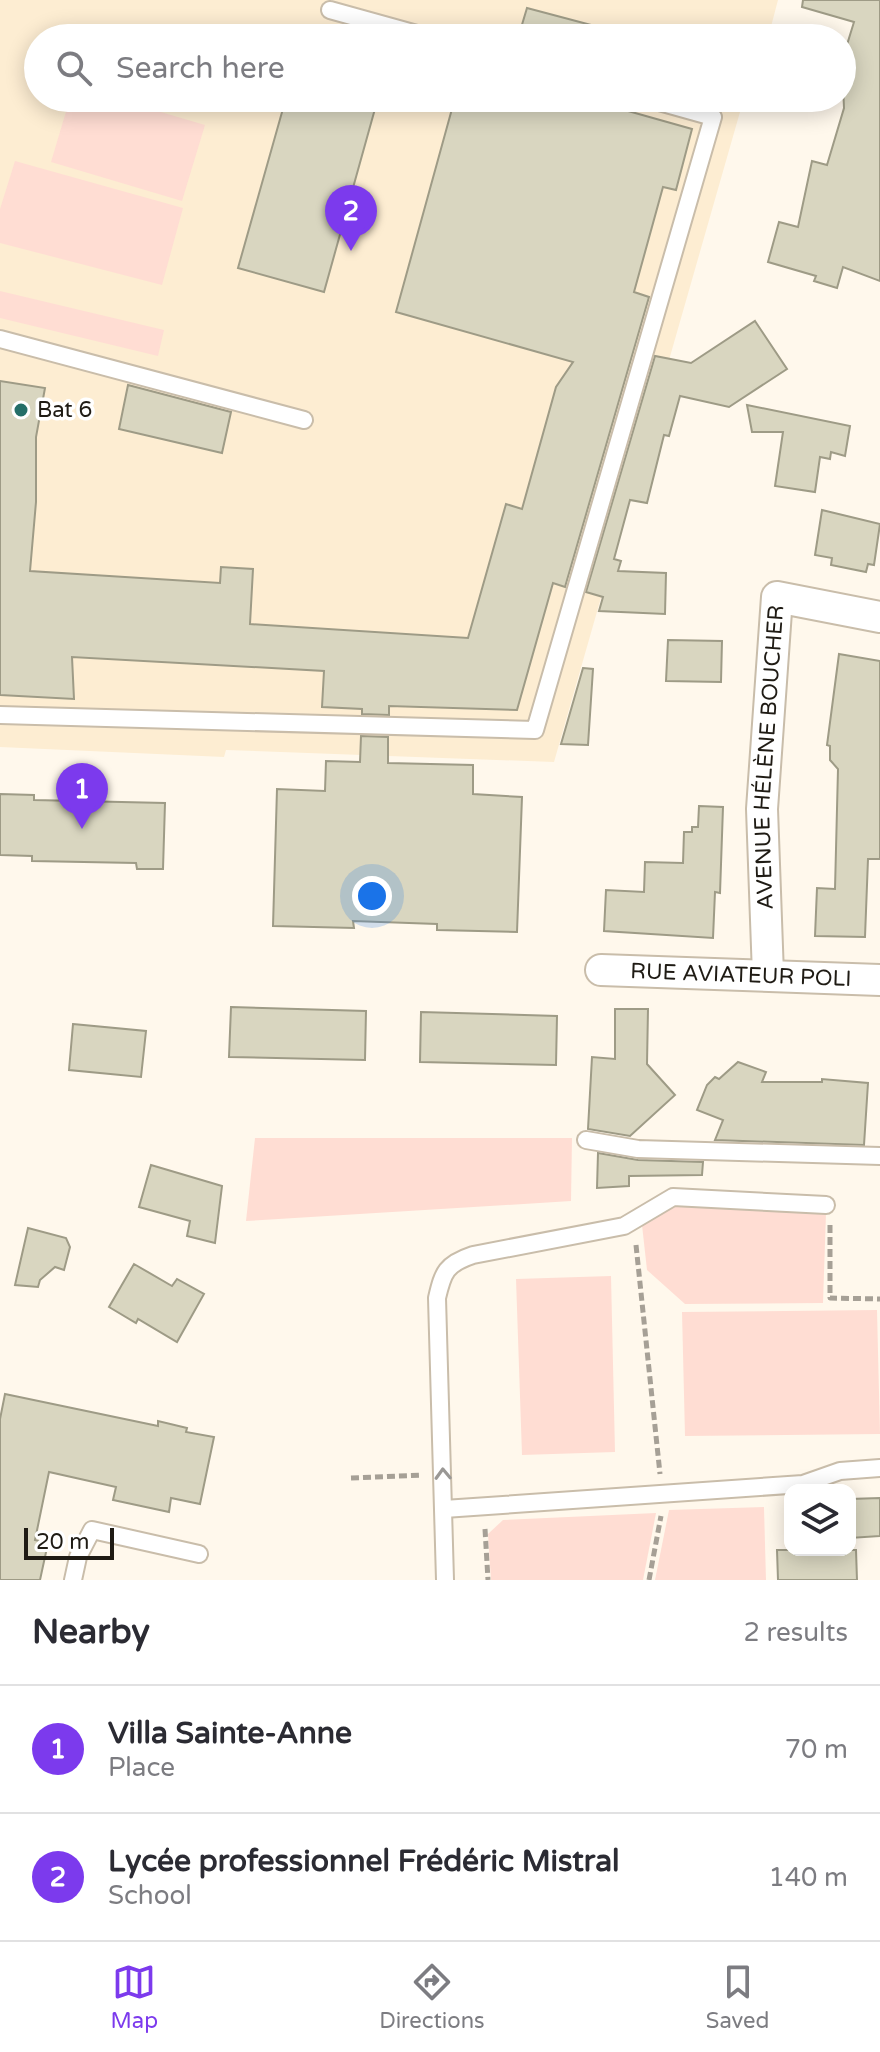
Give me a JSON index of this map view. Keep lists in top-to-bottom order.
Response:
{
  "streets": {
    "street": ["AVENUE HÉLÈNE BOUCHER", "RUE AVIATEUR POLI"]
  },
  "crossings": [
    ["AVENUE HÉLÈNE BOUCHER", "RUE AVIATEUR POLI"]
  ],
  "places": ["Bat 6"],
  "scale_bar": "20 m",
  "page": {
    "search": "Search here",
    "pins": ["2", "1"],
    "scale": "20 m",
    "heading": ["Nearby", "2 results"],
    "list": [
      {
        "mark": "1",
        "name": "Villa Sainte-Anne",
        "note": "Place",
        "value": "70 m"
      },
      {
        "mark": "2",
        "name": "Lycée professionnel Frédéric Mistral",
        "note": "School",
        "value": "140 m"
      }
    ],
    "nav": ["Map", "Directions", "Saved"]
  }
}
